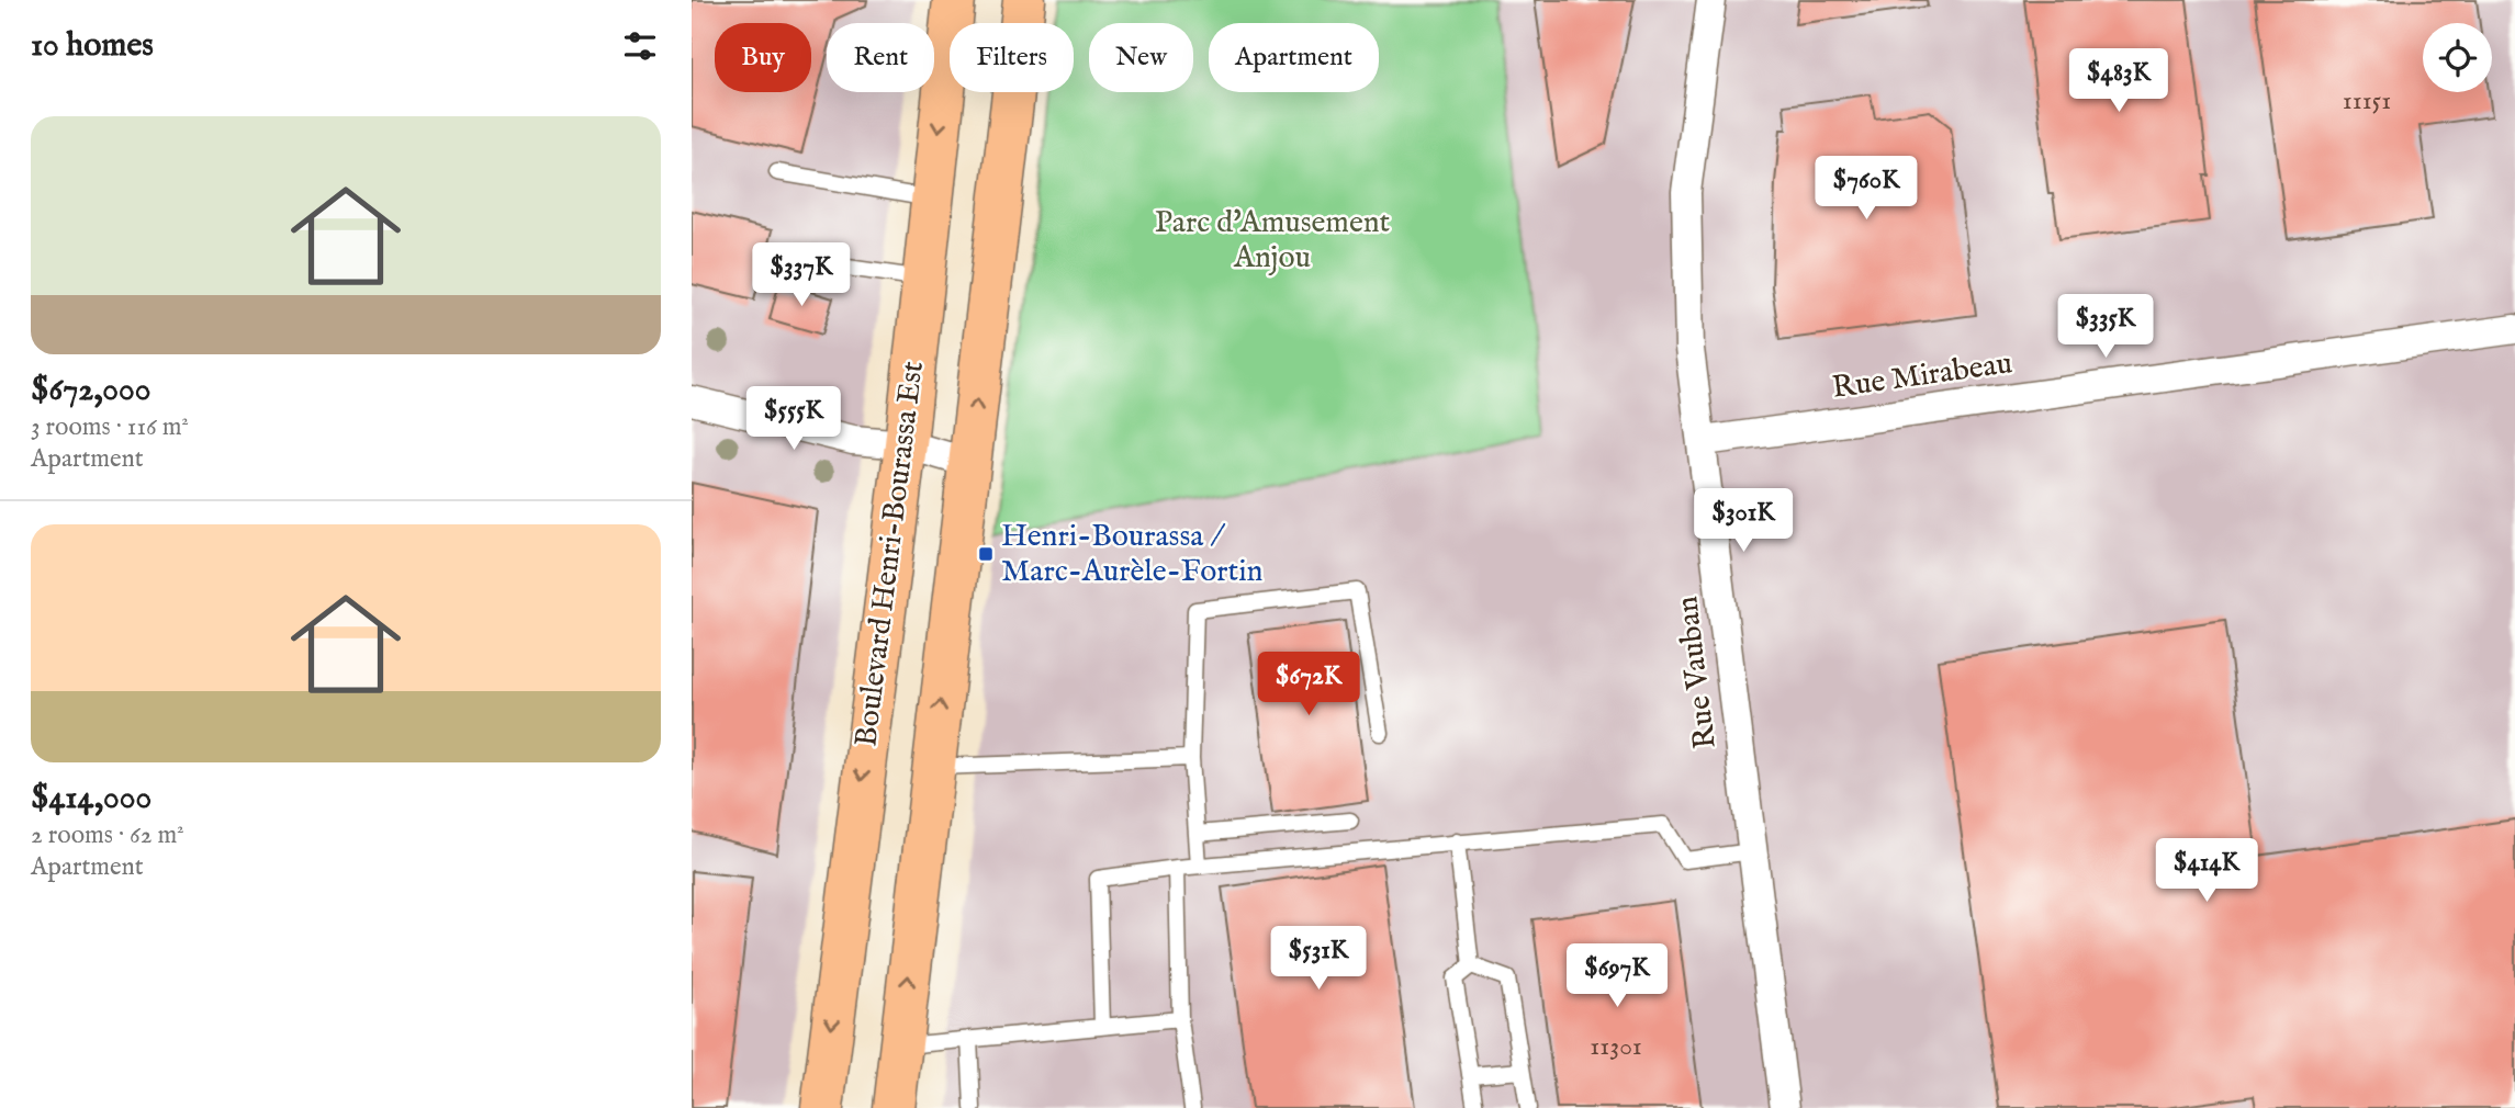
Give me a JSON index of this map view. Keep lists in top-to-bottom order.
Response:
{
  "streets": {
    "main road": ["Boulevard Henri-Bourassa Est"],
    "street": ["Rue Mirabeau", "Rue Vauban"]
  },
  "crossings": [
    ["Rue Mirabeau", "Rue Vauban"]
  ],
  "parks": ["Parc d'Amusement Anjou"],
  "places": {
    "transit": ["Henri-Bourassa / Marc-Aurèle-Fortin"]
  },
  "house_numbers": ["11151", "11301"],
  "page": {
    "heading": "10 homes",
    "chip": [
      "Buy",
      "Rent",
      "Filters",
      "New",
      "Apartment"
    ],
    "price": [
      "$483K",
      "$760K",
      "$337K",
      "$335K",
      "$555K",
      "$301K",
      "$672K",
      "$414K",
      "$531K",
      "$697K"
    ],
    "list": [
      {
        "name": "$672,000",
        "note": "3 rooms · 116 m² · Apartment"
      },
      {
        "name": "$414,000",
        "note": "2 rooms · 62 m² · Apartment"
      }
    ]
  }
}
